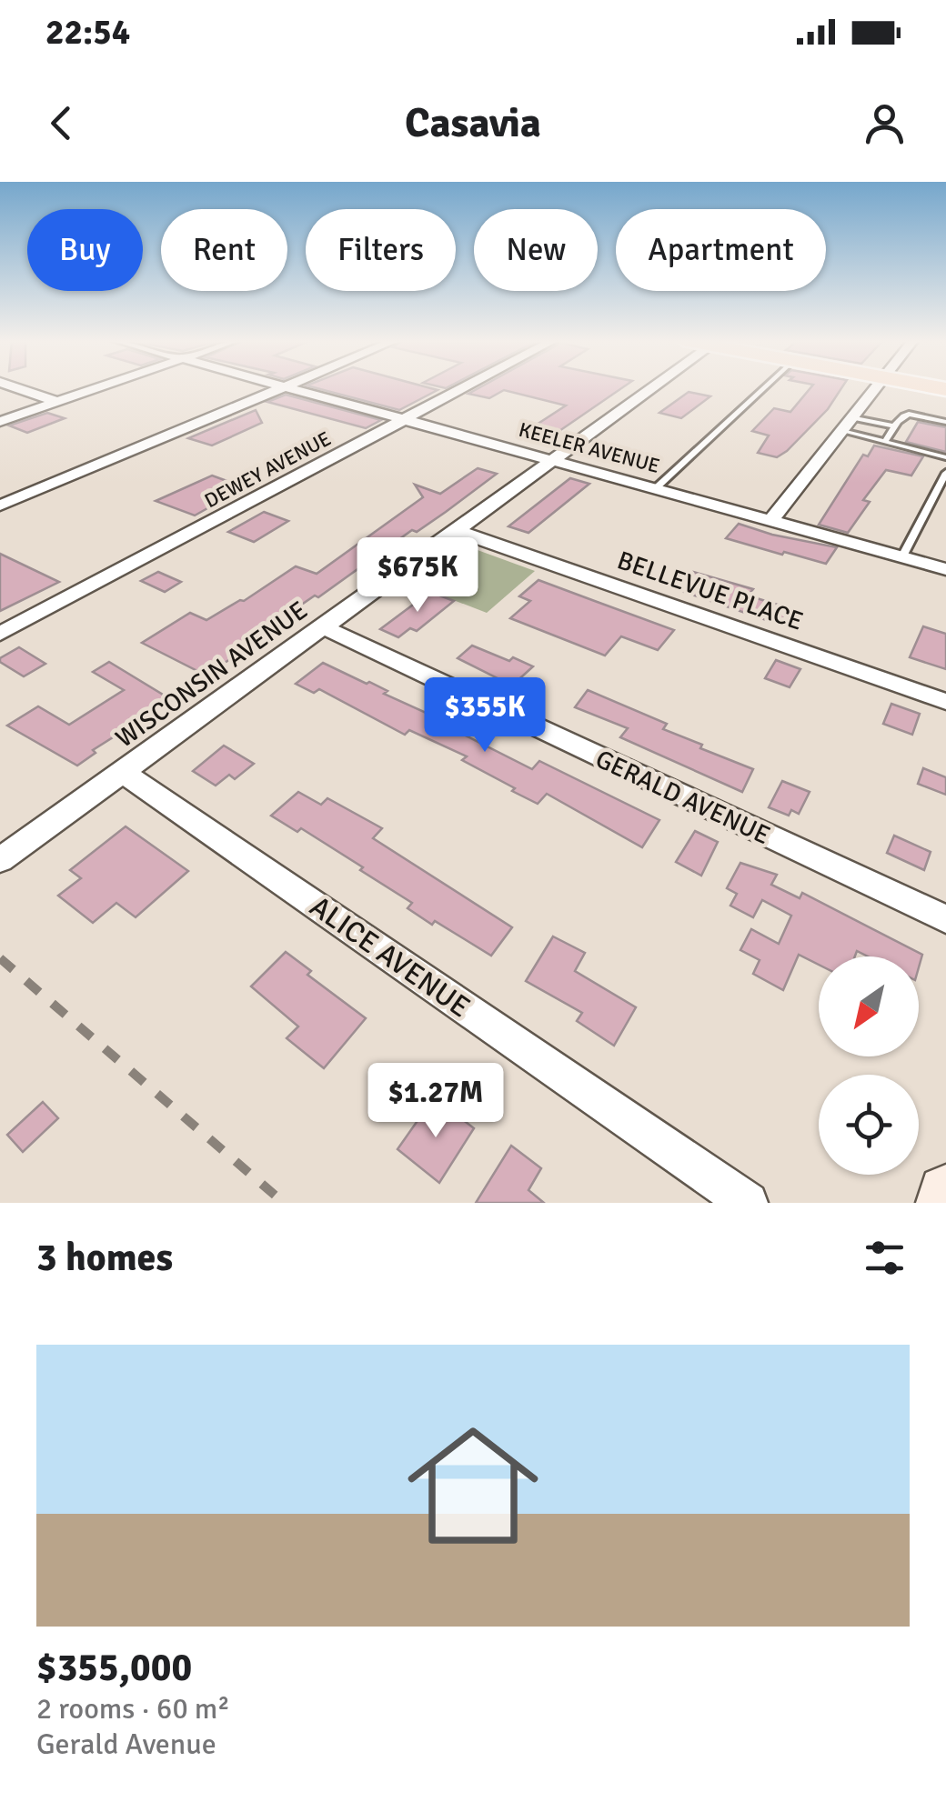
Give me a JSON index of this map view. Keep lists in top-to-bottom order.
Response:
{
  "streets": {
    "street": [
      "KEELER AVENUE",
      "DEWEY AVENUE",
      "BELLEVUE PLACE",
      "WISCONSIN AVENUE",
      "GERALD AVENUE",
      "ALICE AVENUE"
    ]
  },
  "crossings": [
    ["KEELER AVENUE", "DEWEY AVENUE"],
    ["KEELER AVENUE", "WISCONSIN AVENUE"],
    ["BELLEVUE PLACE", "WISCONSIN AVENUE"],
    ["WISCONSIN AVENUE", "GERALD AVENUE"],
    ["WISCONSIN AVENUE", "ALICE AVENUE"]
  ],
  "north": "bottom left",
  "page": {
    "status": "22:54",
    "header": "Casavia",
    "chip": [
      "Buy",
      "Rent",
      "Filters",
      "New",
      "Apartment"
    ],
    "price": ["$675K", "$355K", "$1.27M"],
    "heading": "3 homes",
    "list": [
      {
        "name": "$355,000",
        "note": "2 rooms · 60 m² · Gerald Avenue"
      }
    ]
  }
}
